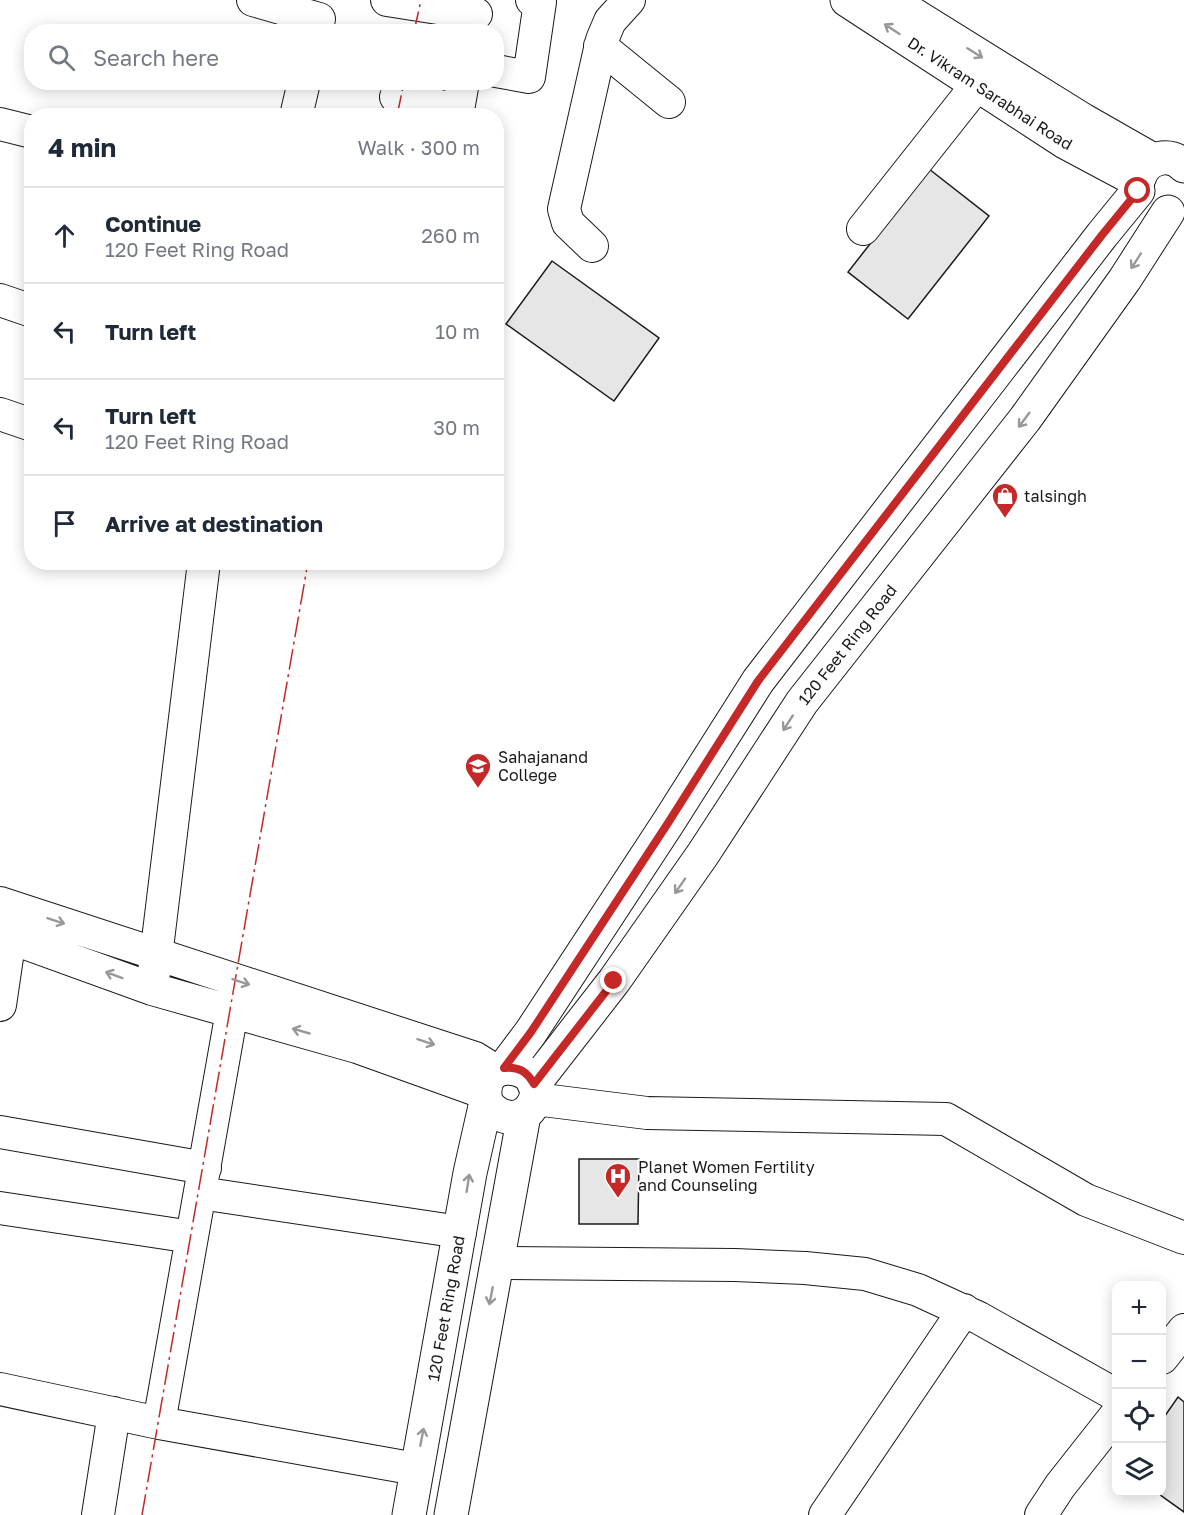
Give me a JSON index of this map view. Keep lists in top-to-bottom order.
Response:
{
  "streets": {
    "main road": ["Dr. Vikram Sarabhai Road", "120 Feet Ring Road"]
  },
  "crossings": [
    ["Dr. Vikram Sarabhai Road", "120 Feet Ring Road"]
  ],
  "places": {
    "shop": ["talsingh"],
    "school or university": ["Sahajanand College"],
    "hospital": ["Planet Women Fertility and Counseling"]
  },
  "page": {
    "search": "Search here",
    "heading": ["4 min", "Walk · 300 m"],
    "list": [
      ["Continue", "120 Feet Ring Road", "260 m"],
      ["Turn left", "10 m"],
      ["Turn left", "120 Feet Ring Road", "30 m"],
      "Arrive at destination"
    ],
    "map_buttons": ["+", "−"]
  }
}
